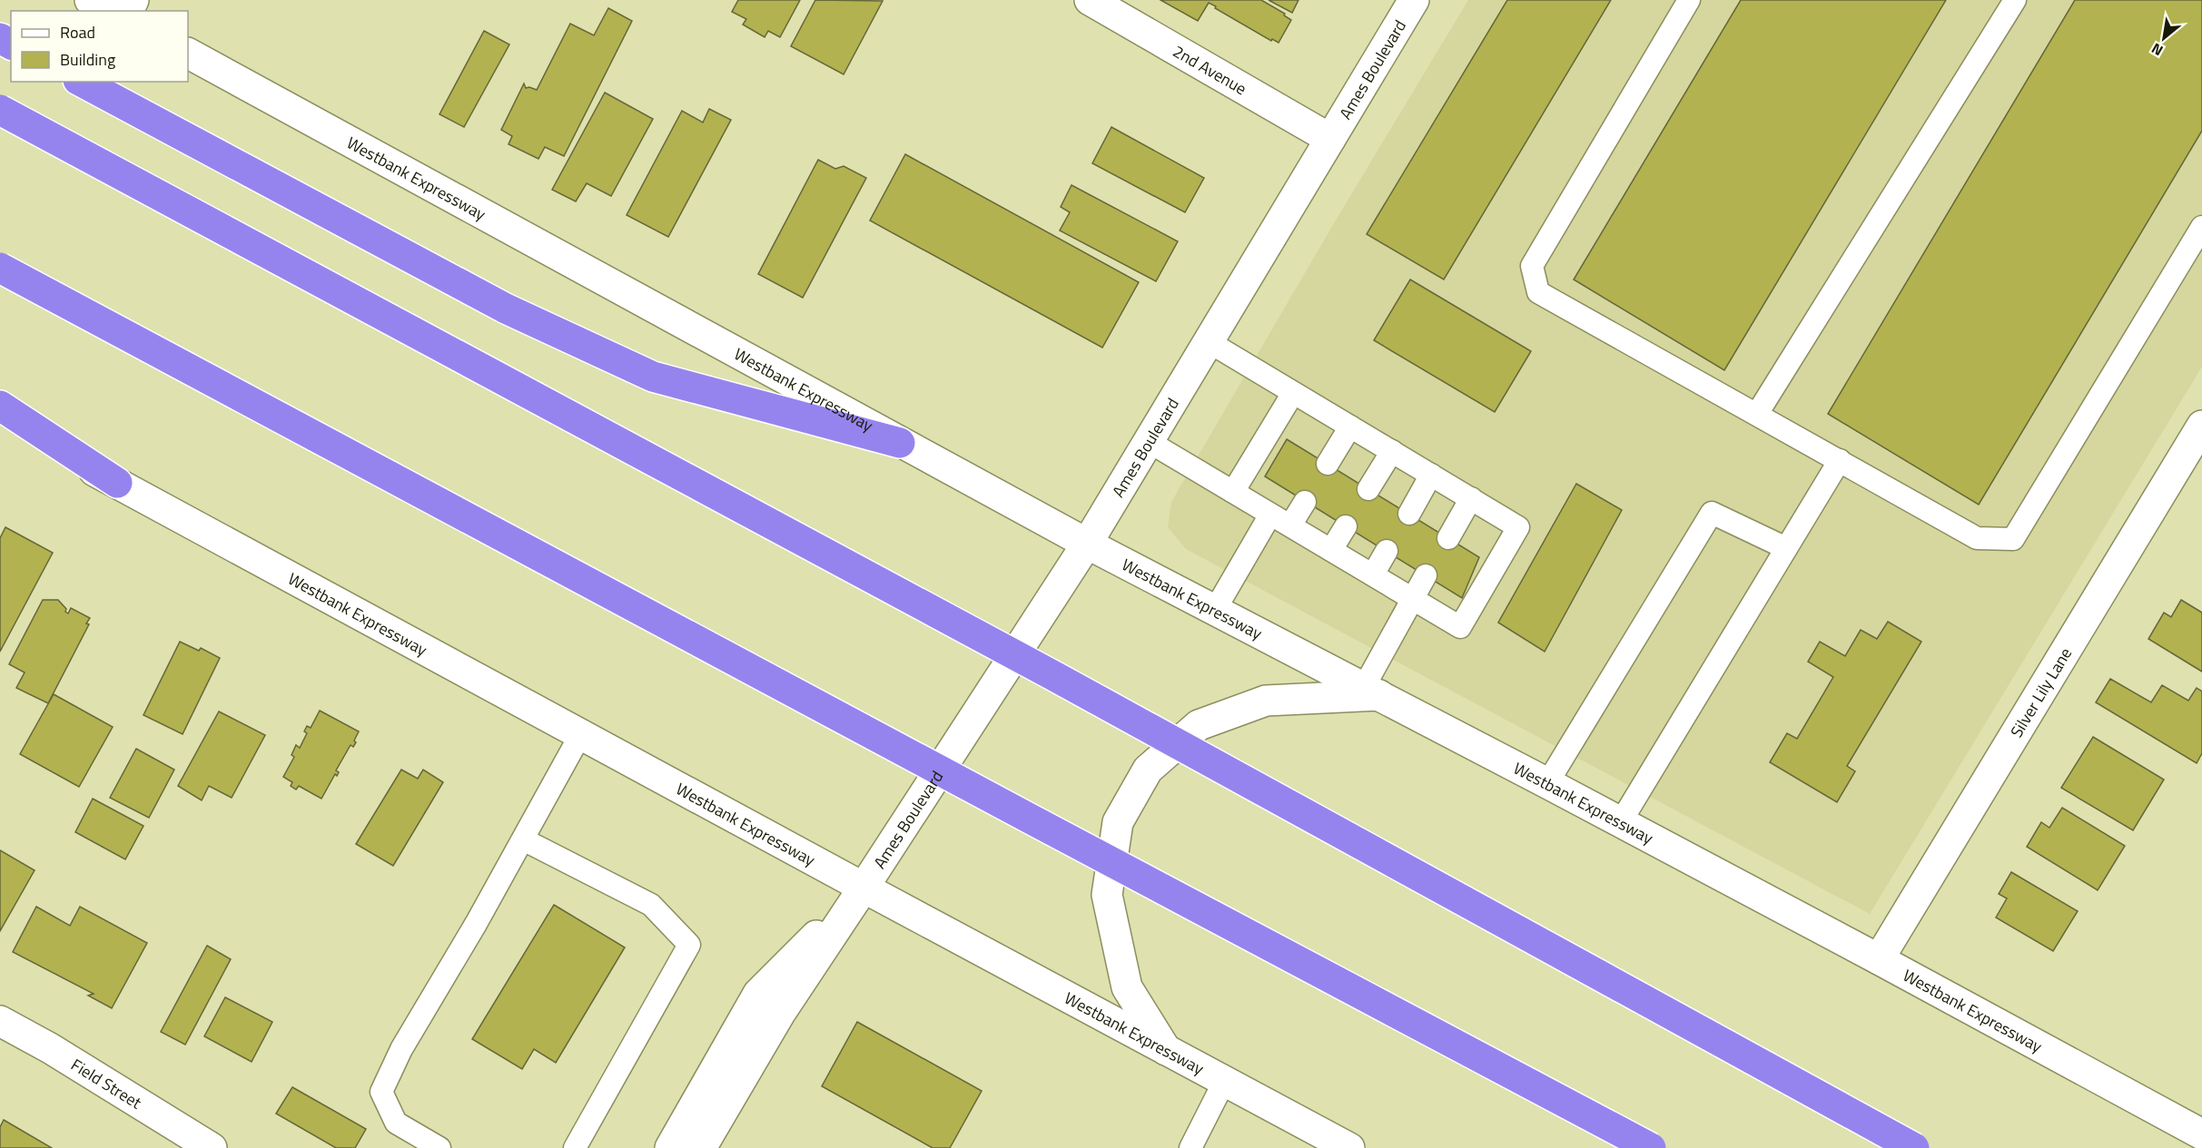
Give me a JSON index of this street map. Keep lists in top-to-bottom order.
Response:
{
  "streets": {
    "main road": [
      "2nd Avenue",
      "Ames Boulevard",
      "Westbank Expressway",
      "Silver Lily Lane",
      "Field Street"
    ]
  },
  "crossings": [
    ["2nd Avenue", "Ames Boulevard"],
    ["Ames Boulevard", "Westbank Expressway"],
    ["Westbank Expressway", "Silver Lily Lane"]
  ],
  "legend": ["Road", "Building"],
  "north": "bottom left"
}
